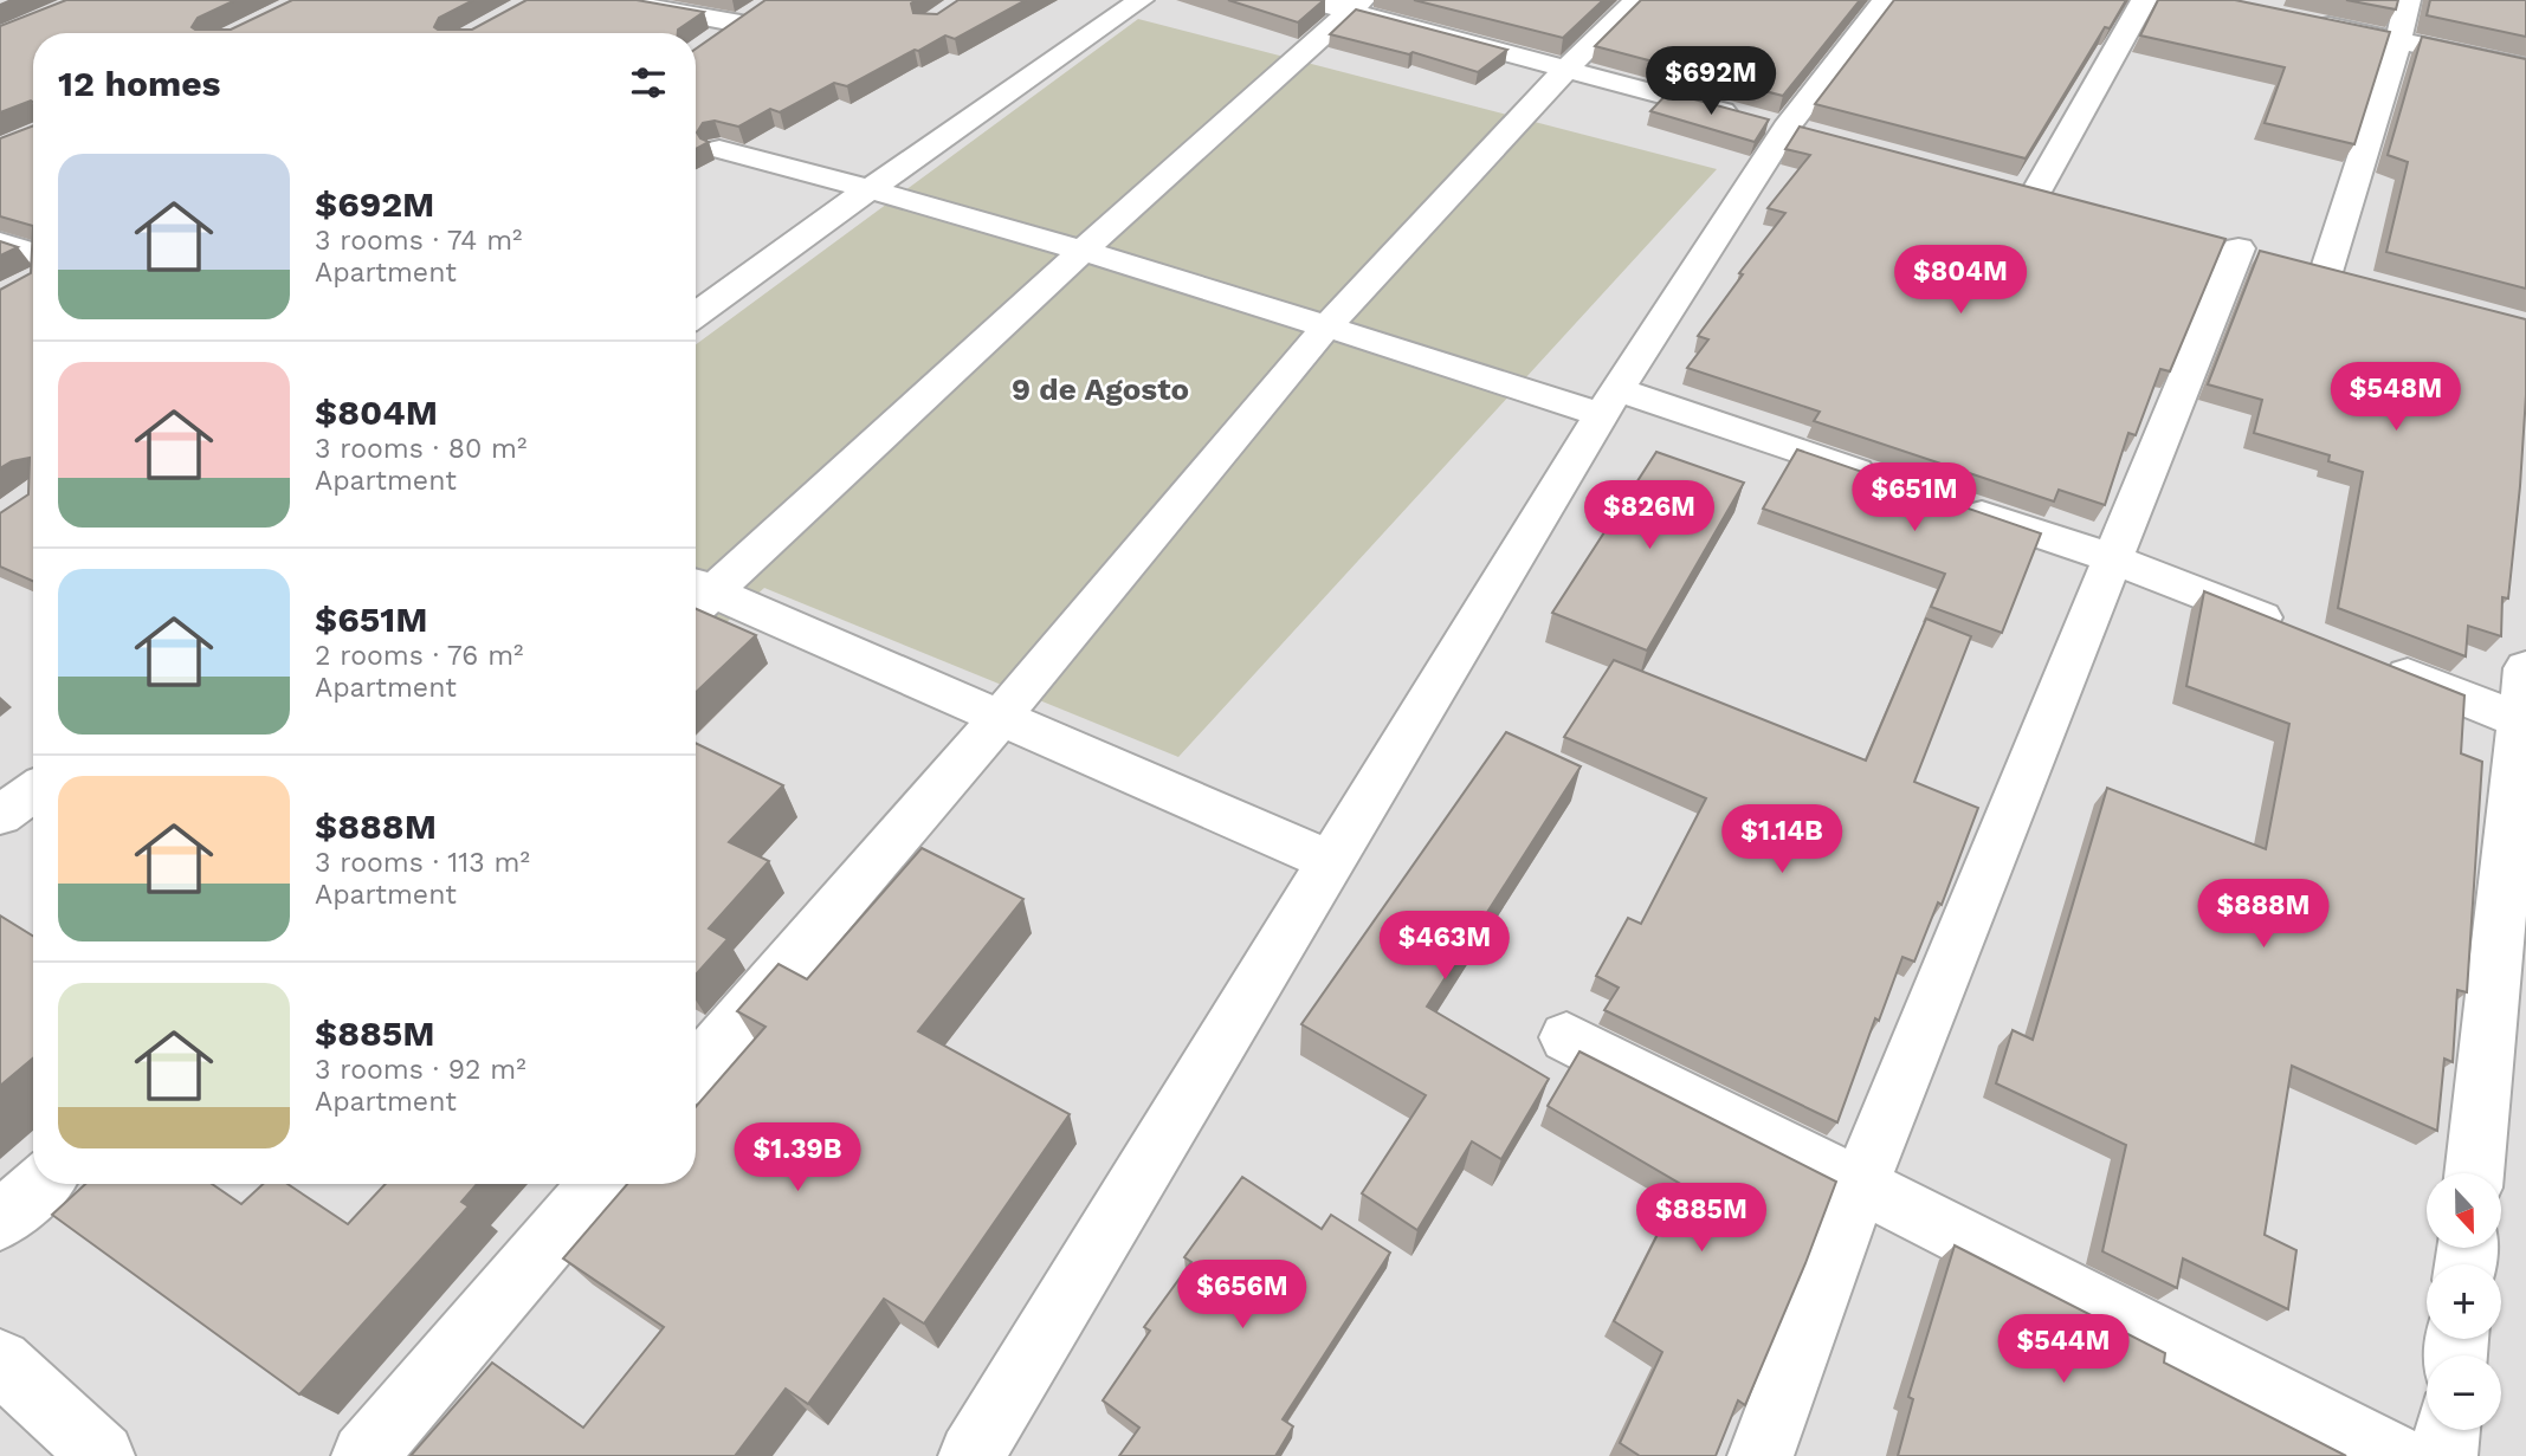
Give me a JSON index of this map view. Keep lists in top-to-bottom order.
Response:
{
  "districts": ["9 de Agosto"],
  "north": "bottom",
  "page": {
    "heading": "12 homes",
    "price": [
      "$692M",
      "$804M",
      "$548M",
      "$651M",
      "$826M",
      "$1.14B",
      "$888M",
      "$463M",
      "$1.39B",
      "$885M",
      "$656M",
      "$544M"
    ],
    "list": [
      {
        "name": "$692M",
        "note": "3 rooms · 74 m² · Apartment"
      },
      {
        "name": "$804M",
        "note": "3 rooms · 80 m² · Apartment"
      },
      {
        "name": "$651M",
        "note": "2 rooms · 76 m² · Apartment"
      },
      {
        "name": "$888M",
        "note": "3 rooms · 113 m² · Apartment"
      },
      {
        "name": "$885M",
        "note": "3 rooms · 92 m² · Apartment"
      }
    ],
    "map_buttons": ["+", "−"]
  }
}
